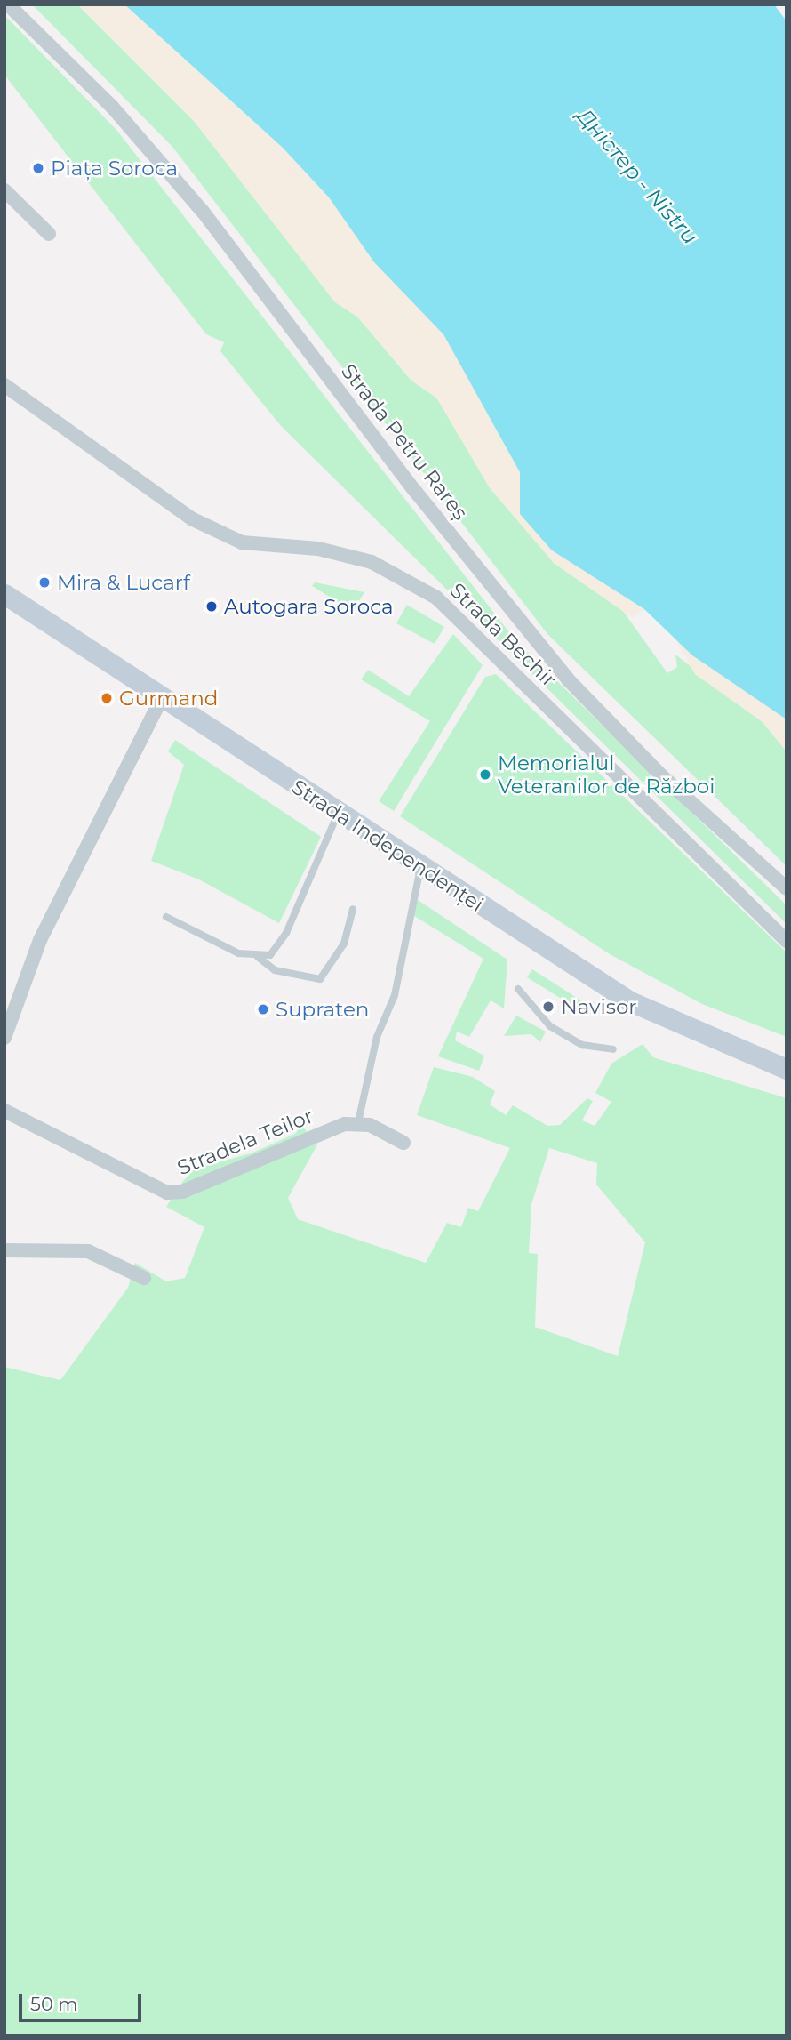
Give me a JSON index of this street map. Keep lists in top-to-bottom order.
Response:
{
  "streets": {
    "main road": ["Strada Independenței"],
    "street": ["Strada Petru Rareș", "Strada Bechir", "Stradela Teilor"]
  },
  "water": ["Дністер - Nistru"],
  "places": [
    "Piața Soroca",
    "Mira & Lucarf",
    "Autogara Soroca",
    "Gurmand",
    "Memorialul Veteranilor de Război",
    "Navisor",
    "Supraten"
  ],
  "scale_bar": "50 m"
}
